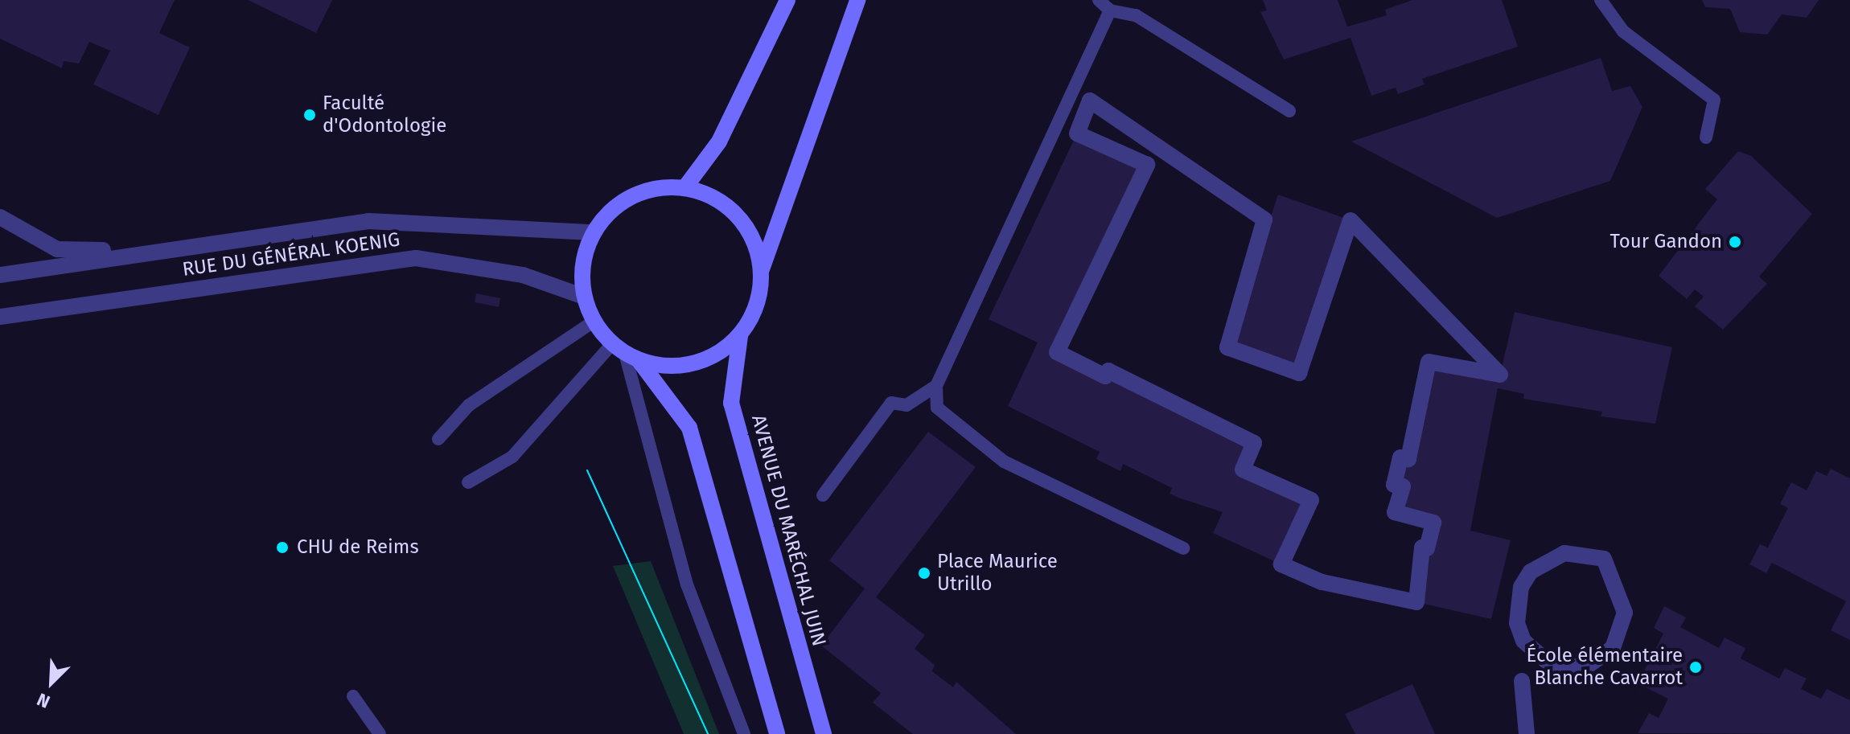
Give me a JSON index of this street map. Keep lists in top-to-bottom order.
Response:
{
  "streets": {
    "main road": ["AVENUE DU MARÉCHAL JUIN"],
    "street": ["RUE DU GÉNÉRAL KOENIG"]
  },
  "crossings": [
    ["RUE DU GÉNÉRAL KOENIG", "AVENUE DU MARÉCHAL JUIN"]
  ],
  "places": [
    "Faculté d'Odontologie",
    "Tour Gandon",
    "CHU de Reims",
    "Place Maurice Utrillo",
    "École élémentaire Blanche Cavarrot"
  ],
  "north": "bottom left"
}
